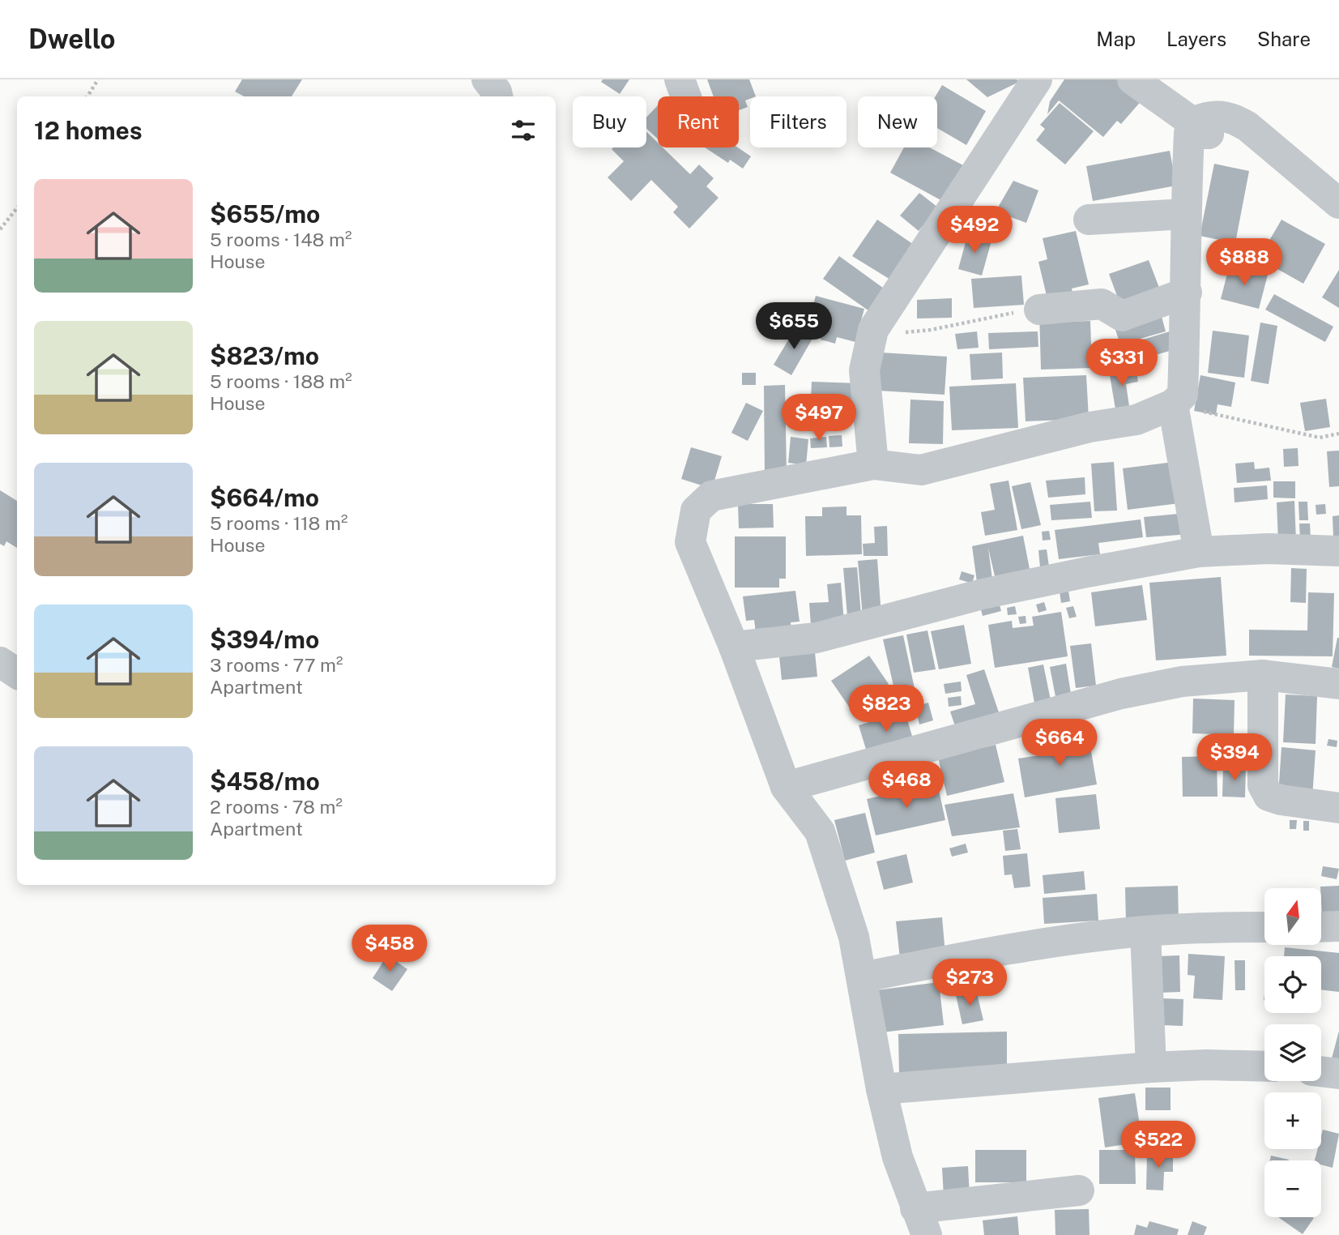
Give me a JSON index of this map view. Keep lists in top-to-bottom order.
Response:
{
  "north": "top",
  "page": {
    "header": "Dwello",
    "nav": ["Map", "Layers", "Share"],
    "chip": [
      "Buy",
      "Rent",
      "Filters",
      "New"
    ],
    "heading": "12 homes",
    "list": [
      {
        "name": "$655/mo",
        "note": "5 rooms · 148 m² · House"
      },
      {
        "name": "$823/mo",
        "note": "5 rooms · 188 m² · House"
      },
      {
        "name": "$664/mo",
        "note": "5 rooms · 118 m² · House"
      },
      {
        "name": "$394/mo",
        "note": "3 rooms · 77 m² · Apartment"
      },
      {
        "name": "$458/mo",
        "note": "2 rooms · 78 m² · Apartment"
      }
    ],
    "price": [
      "$492",
      "$888",
      "$655",
      "$331",
      "$497",
      "$823",
      "$664",
      "$394",
      "$468",
      "$458",
      "$273",
      "$522"
    ],
    "map_buttons": ["+", "−"]
  }
}
